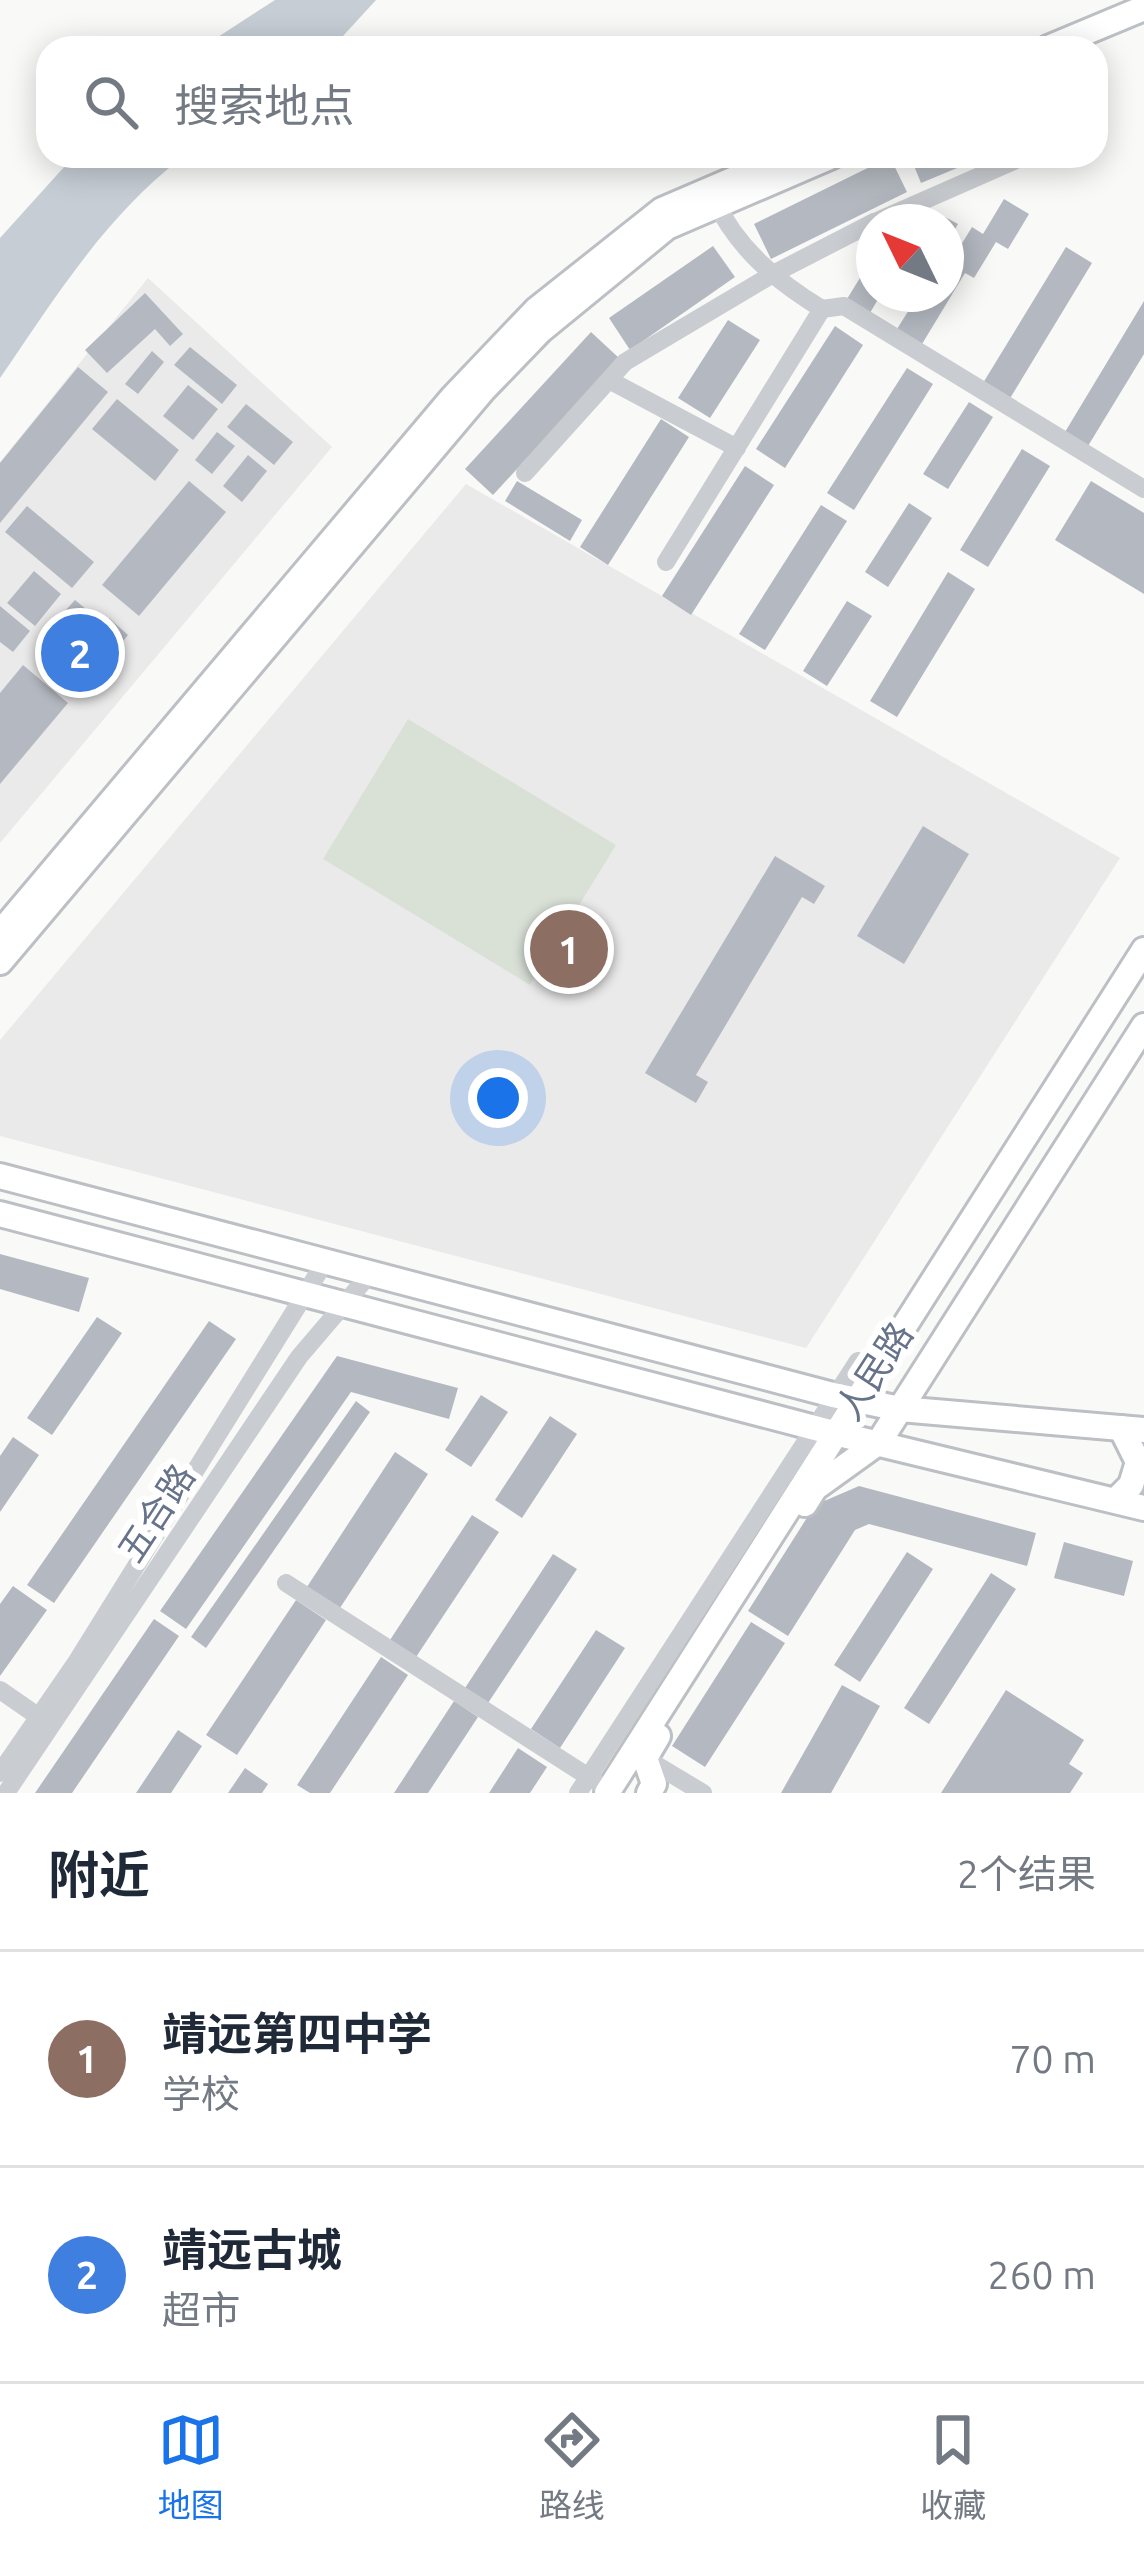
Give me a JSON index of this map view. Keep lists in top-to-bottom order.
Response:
{
  "streets": {
    "main road": ["人民路"],
    "street": ["五合路"]
  },
  "north": "top left",
  "page": {
    "search": "搜索地点",
    "pins": ["2", "1"],
    "heading": ["附近", "2个结果"],
    "list": [
      {
        "mark": "1",
        "name": "靖远第四中学",
        "note": "学校",
        "value": "70 m"
      },
      {
        "mark": "2",
        "name": "靖远古城",
        "note": "超市",
        "value": "260 m"
      }
    ],
    "nav": ["地图", "路线", "收藏"]
  }
}
